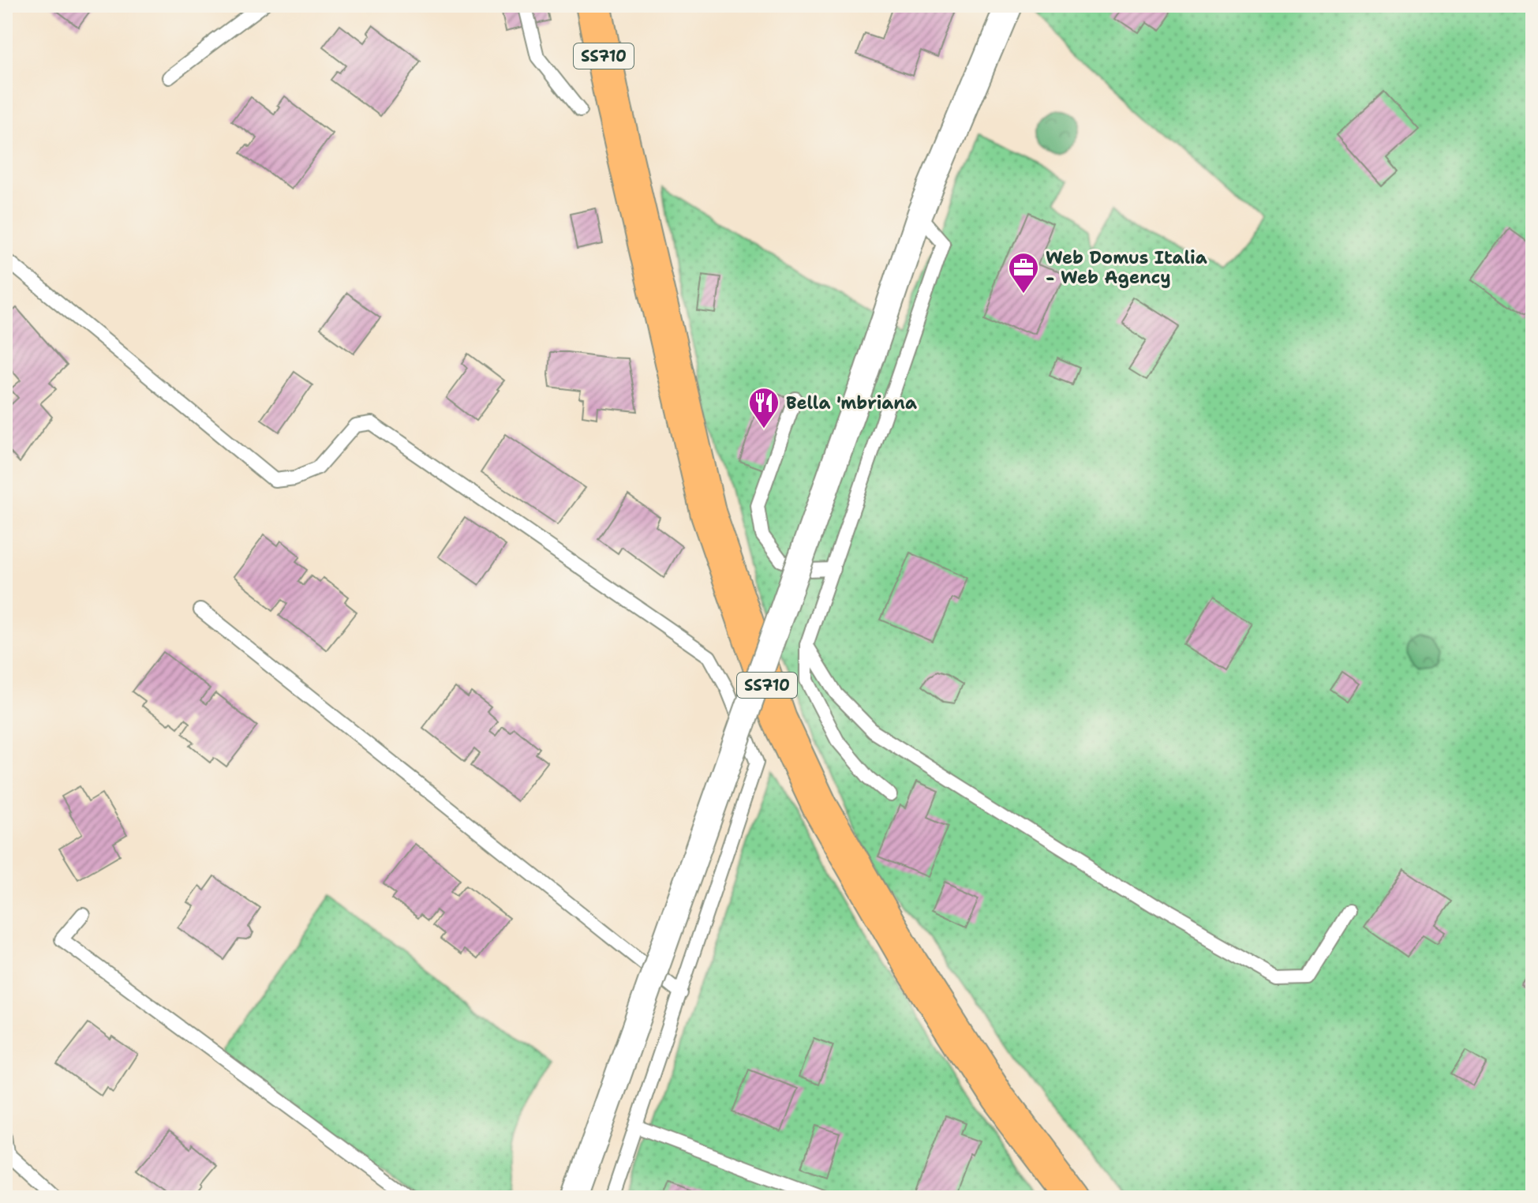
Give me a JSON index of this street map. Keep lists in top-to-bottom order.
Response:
{
  "streets": {
    "main road": ["SS710"]
  },
  "places": {
    "office": ["Web Domus Italia - Web Agency"],
    "restaurant": ["Bella 'mbriana"]
  }
}
